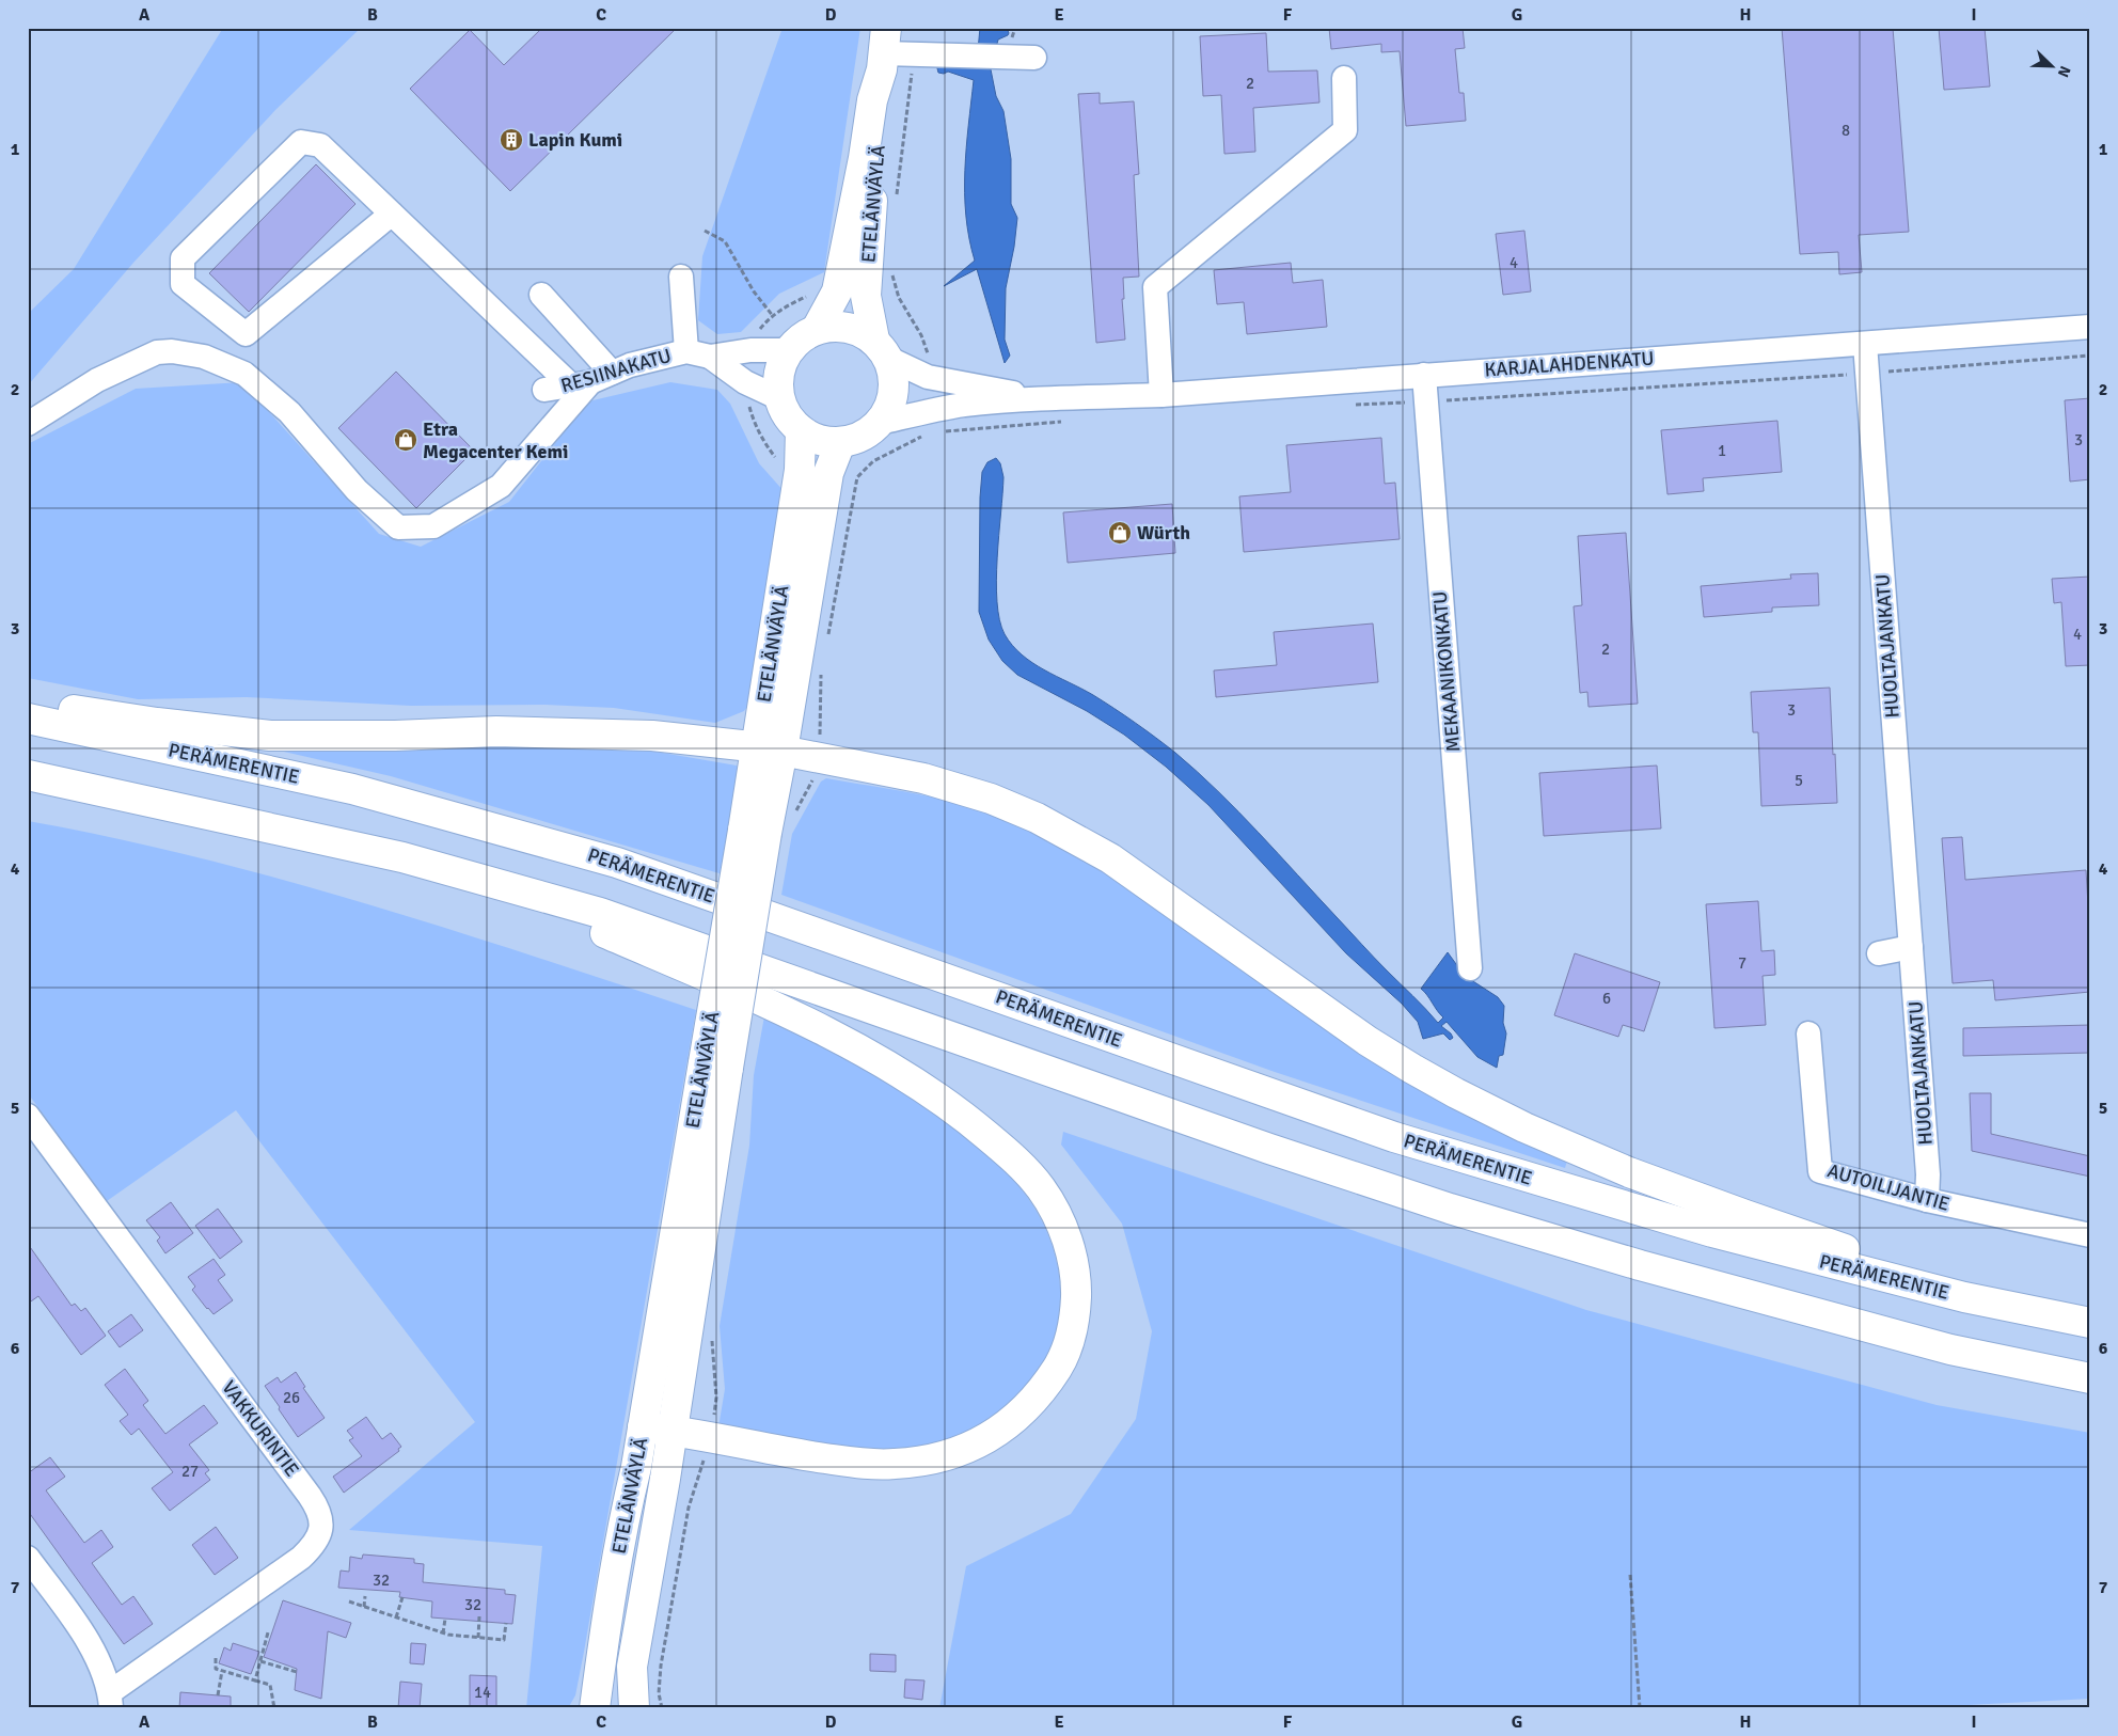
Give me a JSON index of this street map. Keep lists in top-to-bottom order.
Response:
{
  "streets": {
    "main road": ["ETELÄNVÄYLÄ", "PERÄMERENTIE"],
    "street": [
      "KARJALAHDENKATU",
      "RESIINAKATU",
      "HUOLTAJANKATU",
      "MEKAANIKONKATU",
      "AUTOILIJANTIE",
      "VAKKURINTIE"
    ]
  },
  "crossings": [
    ["ETELÄNVÄYLÄ", "KARJALAHDENKATU"],
    ["ETELÄNVÄYLÄ", "RESIINAKATU"],
    ["KARJALAHDENKATU", "RESIINAKATU"],
    ["KARJALAHDENKATU", "HUOLTAJANKATU"],
    ["KARJALAHDENKATU", "MEKAANIKONKATU"],
    ["HUOLTAJANKATU", "AUTOILIJANTIE"]
  ],
  "places": {
    "building": ["Lapin Kumi"],
    "shop": ["Etra Megacenter Kemi", "Würth"]
  },
  "house_numbers": [
    "2",
    "8",
    "4",
    "3",
    "1",
    "4",
    "2",
    "3",
    "5",
    "7",
    "6",
    "26",
    "27",
    "32",
    "32",
    "14"
  ],
  "north": "bottom right",
  "grid": {
    "columns": [
      "A",
      "B",
      "C",
      "D",
      "E",
      "F",
      "G",
      "H",
      "I"
    ],
    "rows": [
      "1",
      "2",
      "3",
      "4",
      "5",
      "6",
      "7"
    ]
  }
}
